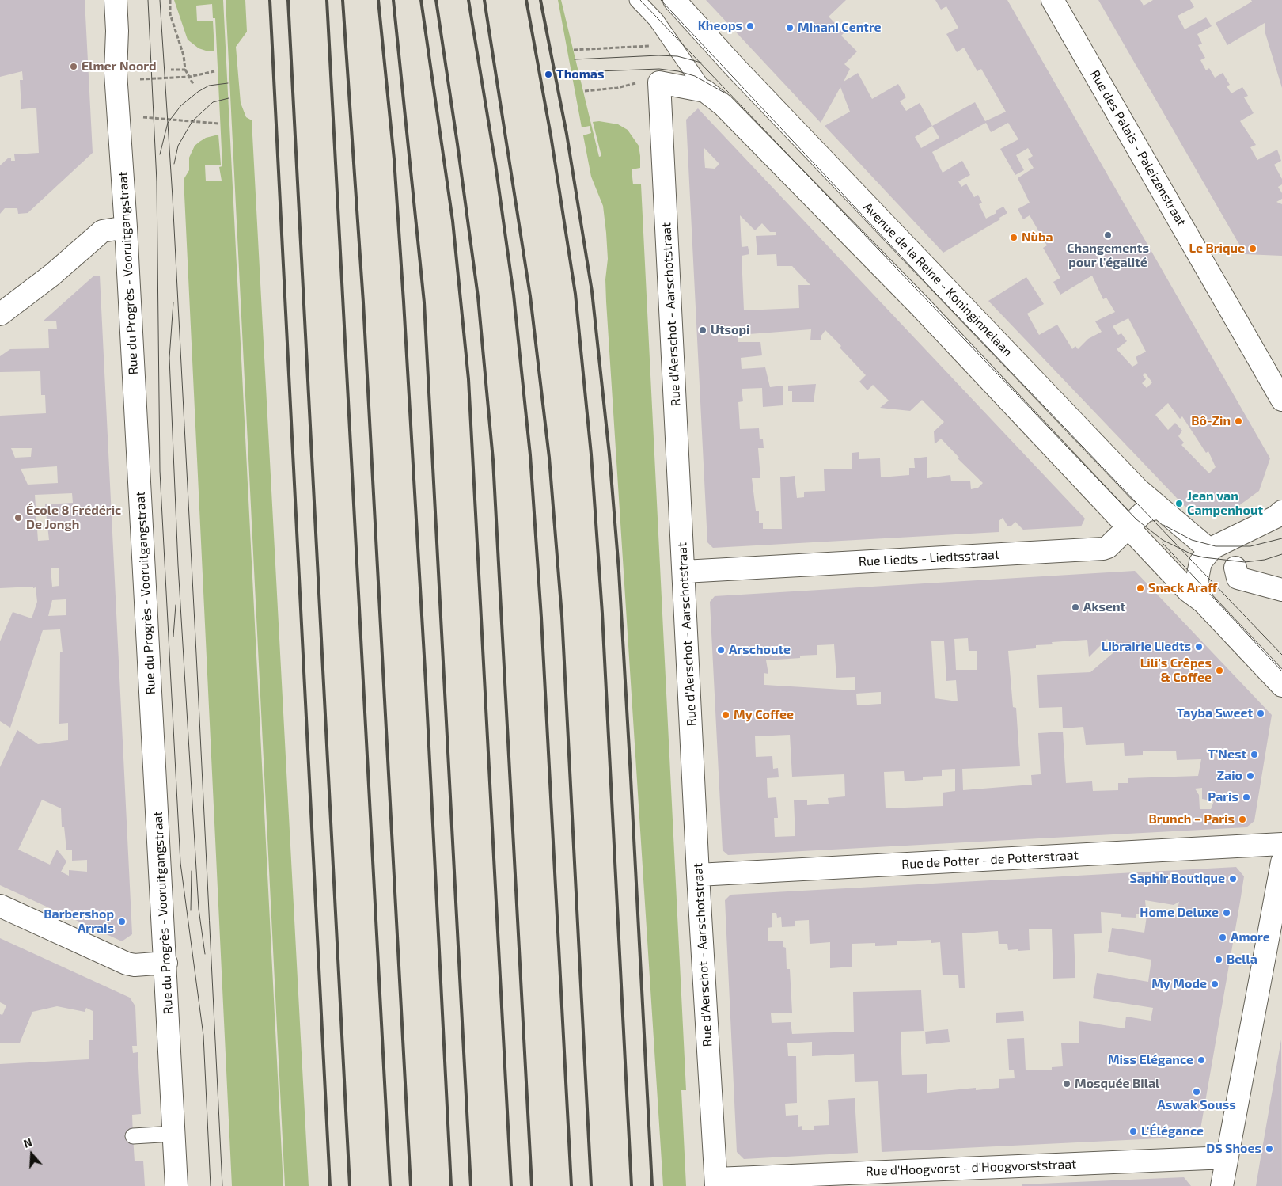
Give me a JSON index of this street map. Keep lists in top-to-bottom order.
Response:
{
  "streets": {
    "street": [
      "Rue des Palais - Paleizenstraat",
      "Rue du Progrès - Vooruitgangstraat",
      "Avenue de la Reine - Koninginnelaan",
      "Rue d'Aerschot - Aarschotstraat",
      "Rue Liedts - Liedtsstraat",
      "Rue de Potter - de Potterstraat",
      "Rue d'Hoogvorst - d'Hoogvorststraat"
    ]
  },
  "crossings": [
    ["Avenue de la Reine - Koninginnelaan", "Rue Liedts - Liedtsstraat"],
    ["Rue d'Aerschot - Aarschotstraat", "Rue Liedts - Liedtsstraat"],
    ["Rue d'Aerschot - Aarschotstraat", "Rue de Potter - de Potterstraat"],
    ["Rue d'Aerschot - Aarschotstraat", "Rue d'Hoogvorst - d'Hoogvorststraat"]
  ],
  "places": [
    "Kheops",
    "Minani Centre",
    "Elmer Noord",
    "Thomas",
    "Changements pour l'égalité",
    "Nùba",
    "Le Brique",
    "Utsopi",
    "Bô-Zin",
    "Jean van Campenhout",
    "École 8 Frédéric De Jongh",
    "Snack Araff",
    "Aksent",
    "Librairie Liedts",
    "Arschoute",
    "Lili's Crêpes & Coffee",
    "Tayba Sweet",
    "My Coffee",
    "T'Nest",
    "Zaio",
    "Paris",
    "Brunch – Paris",
    "Saphir Boutique",
    "Home Deluxe",
    "Barbershop Arrais",
    "Amore",
    "Bella",
    "My Mode",
    "Miss Elégance",
    "Mosquée Bilal",
    "Aswak Souss",
    "L'Élégance",
    "DS Shoes"
  ],
  "north": "top"
}
